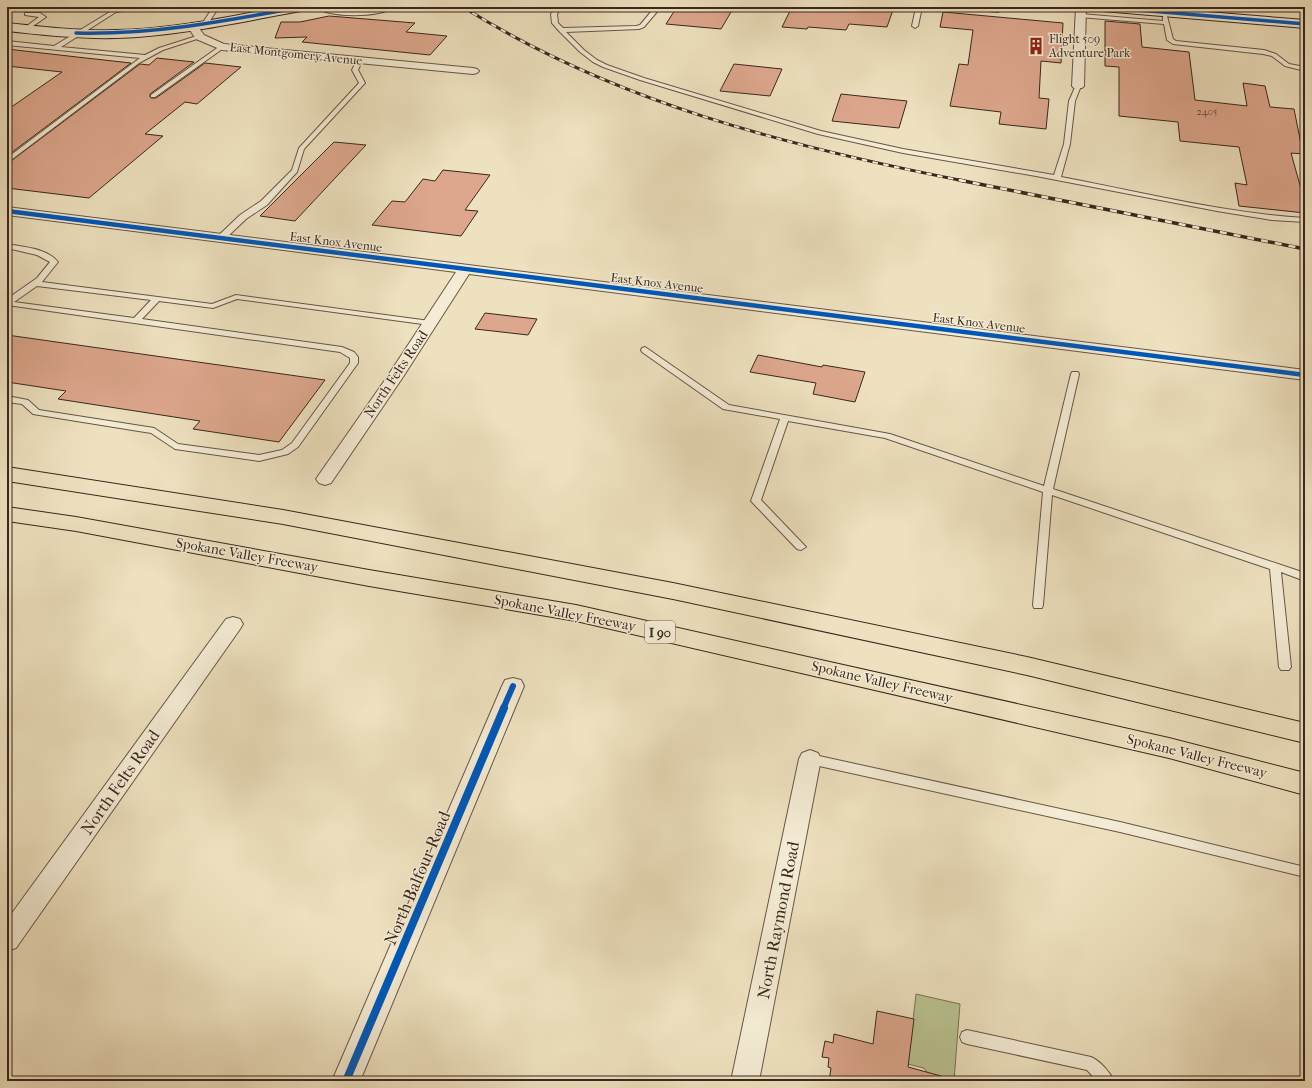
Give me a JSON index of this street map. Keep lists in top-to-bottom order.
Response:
{
  "streets": {
    "highway": ["Spokane Valley Freeway", "I 90"],
    "street": [
      "East Montgomery Avenue",
      "East Knox Avenue",
      "North Felts Road",
      "North Balfour Road",
      "North Raymond Road"
    ]
  },
  "crossings": [
    ["East Knox Avenue", "North Felts Road"]
  ],
  "places": {
    "building": ["Flight 509 Adventure Park"]
  },
  "house_numbers": ["2405"]
}
